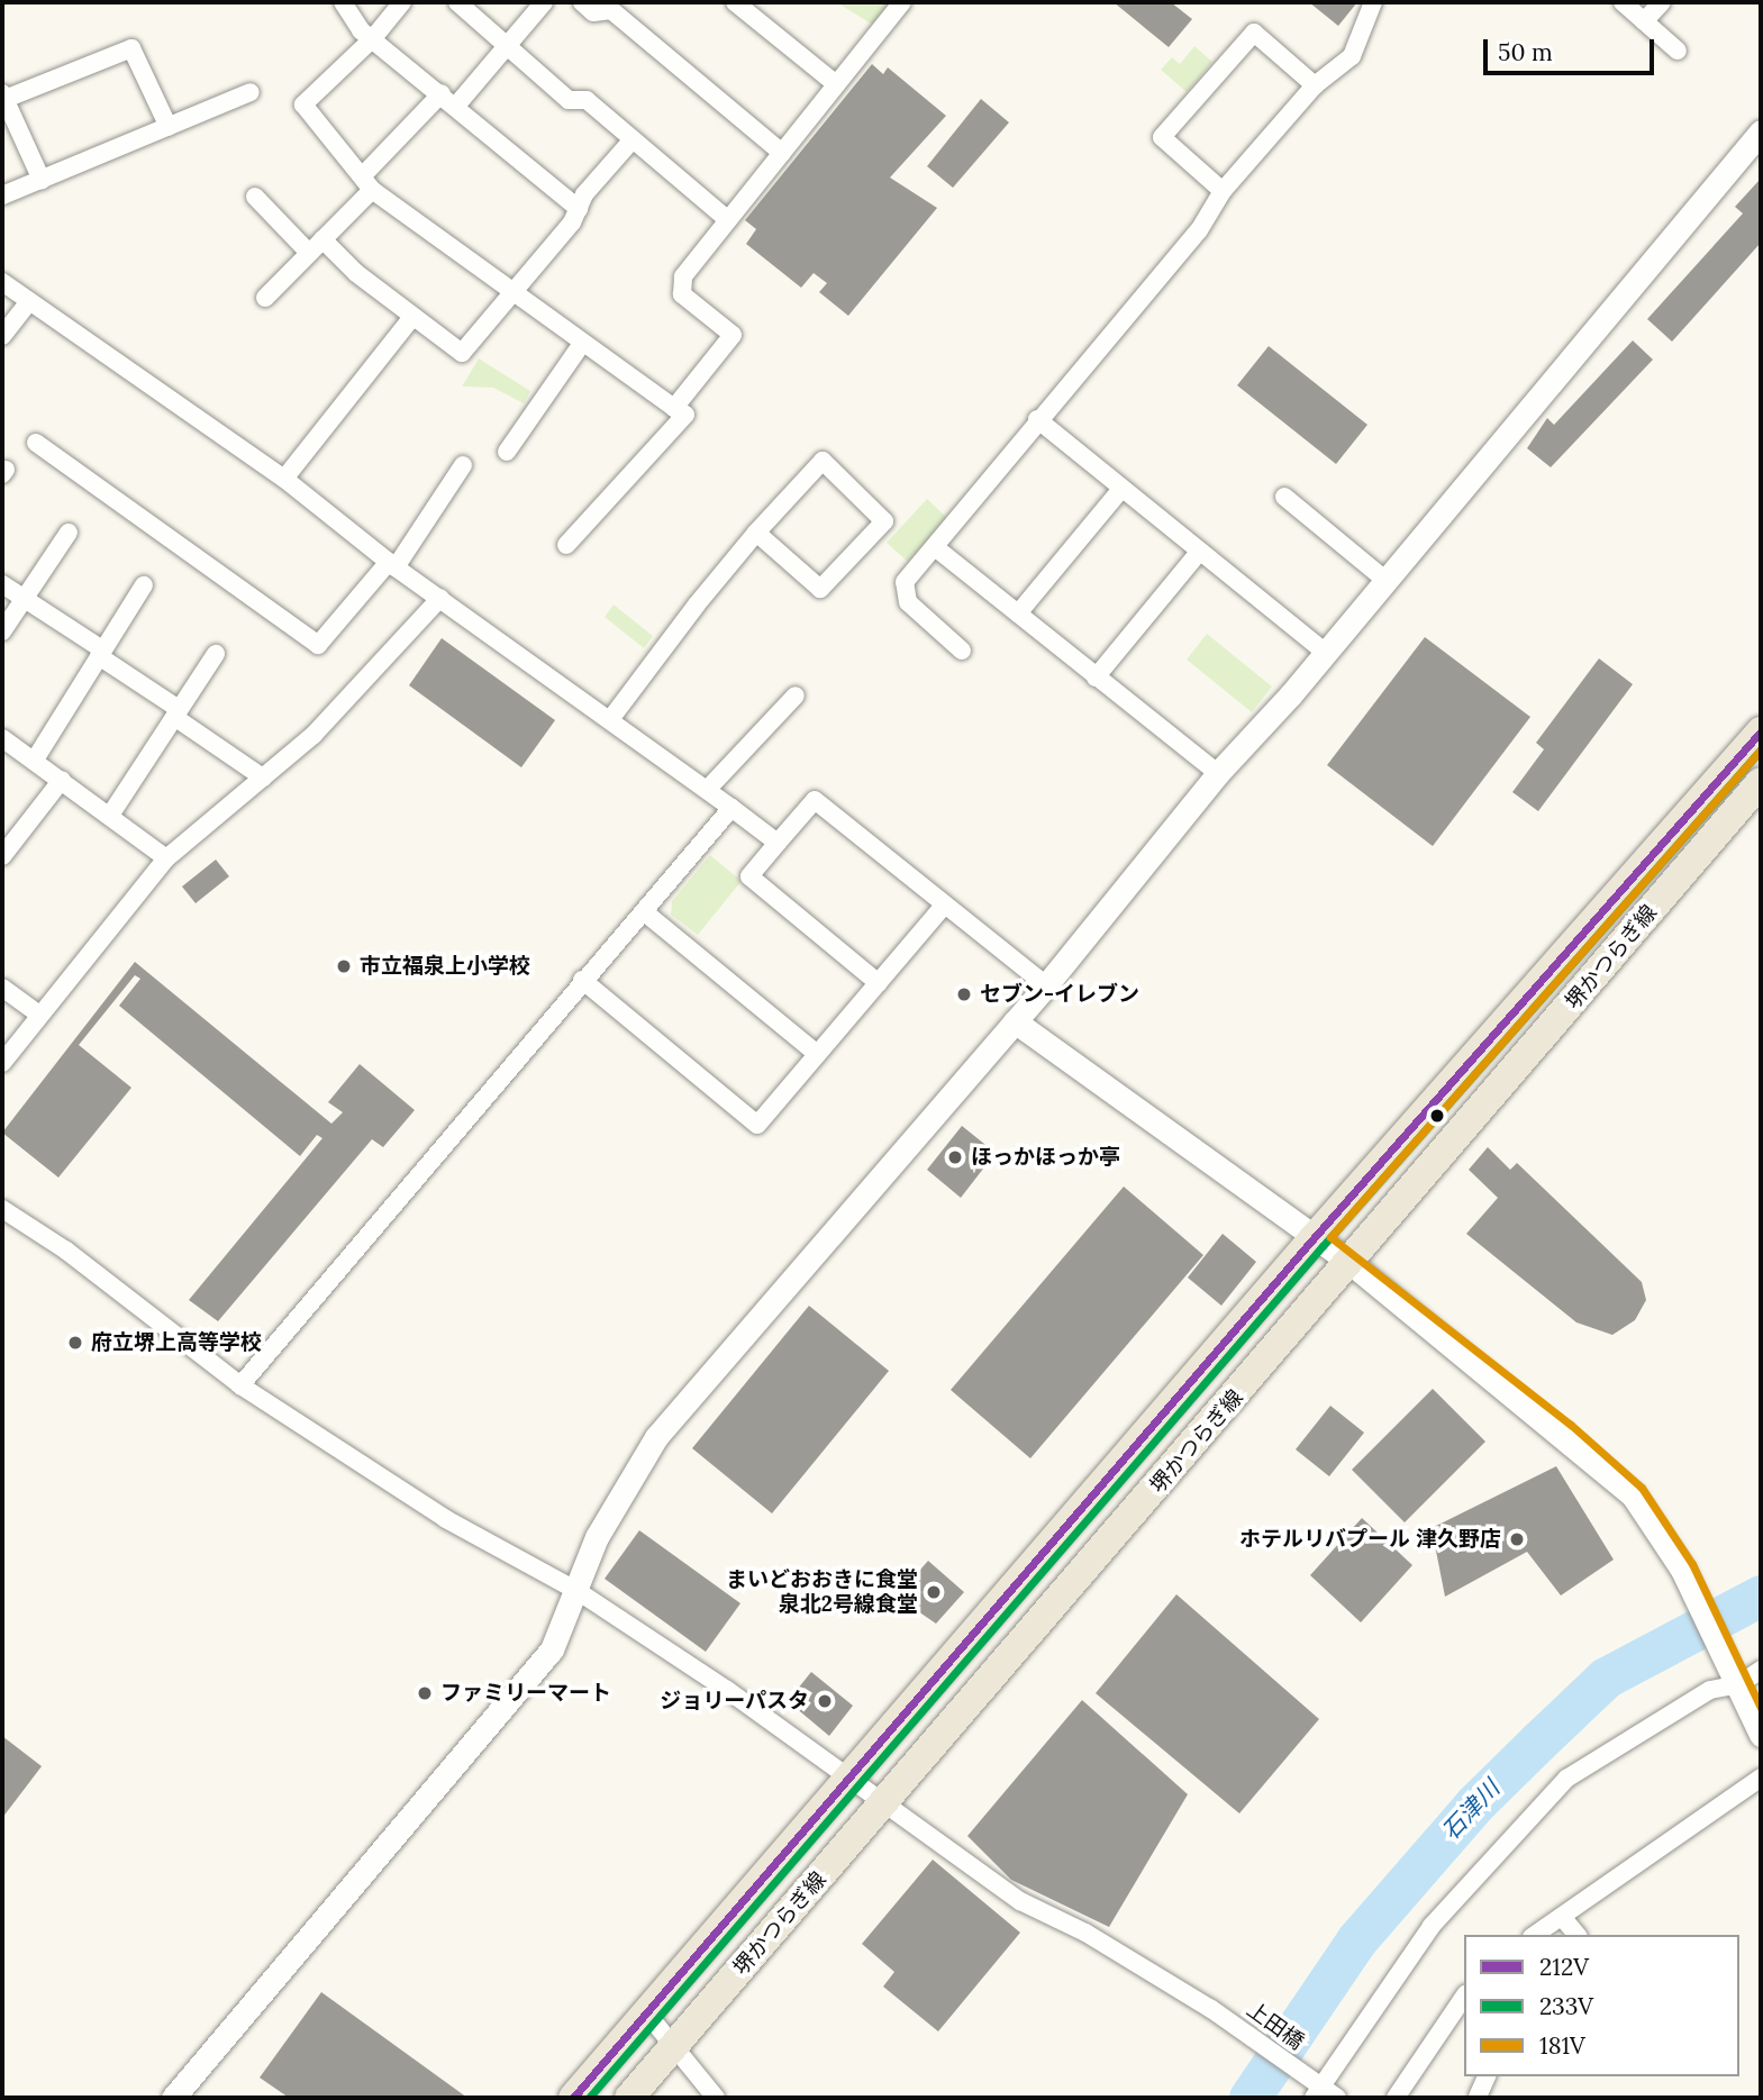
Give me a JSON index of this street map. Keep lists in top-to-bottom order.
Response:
{
  "streets": {
    "main road": ["堺かつらぎ線"],
    "street": ["上田橋"]
  },
  "crossings": [
    ["堺かつらぎ線", "上田橋"]
  ],
  "water": ["石津川"],
  "places": [
    "市立福泉上小学校",
    "セブン-イレブン",
    "ほっかほっか亭",
    "府立堺上高等学校",
    "ホテルリバプール 津久野店",
    "まいどおおきに食堂 泉北2号線食堂",
    "ファミリーマート",
    "ジョリーパスタ"
  ],
  "lines": ["transit line 212V", "transit line 233V", "transit line 181V"],
  "legend": ["212V", "233V", "181V"],
  "scale_bar": "50 m"
}
